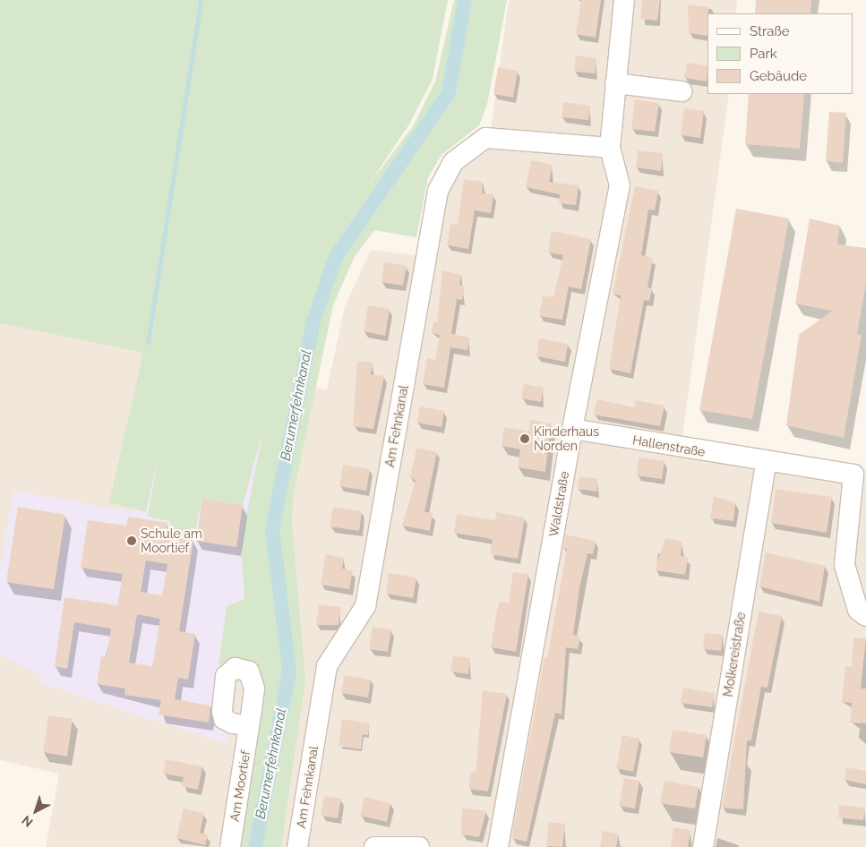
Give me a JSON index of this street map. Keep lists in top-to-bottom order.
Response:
{
  "streets": {
    "street": [
      "Am Fehnkanal",
      "Hallenstraße",
      "Waldstraße",
      "Molkereistraße",
      "Am Moortief"
    ]
  },
  "crossings": [
    ["Am Fehnkanal", "Waldstraße"],
    ["Hallenstraße", "Waldstraße"],
    ["Hallenstraße", "Molkereistraße"]
  ],
  "water": ["Berumerfehnkanal"],
  "places": ["Kinderhaus Norden", "Schule am Moortief"],
  "legend": ["Straße", "Park", "Gebäude"],
  "north": "bottom left"
}
